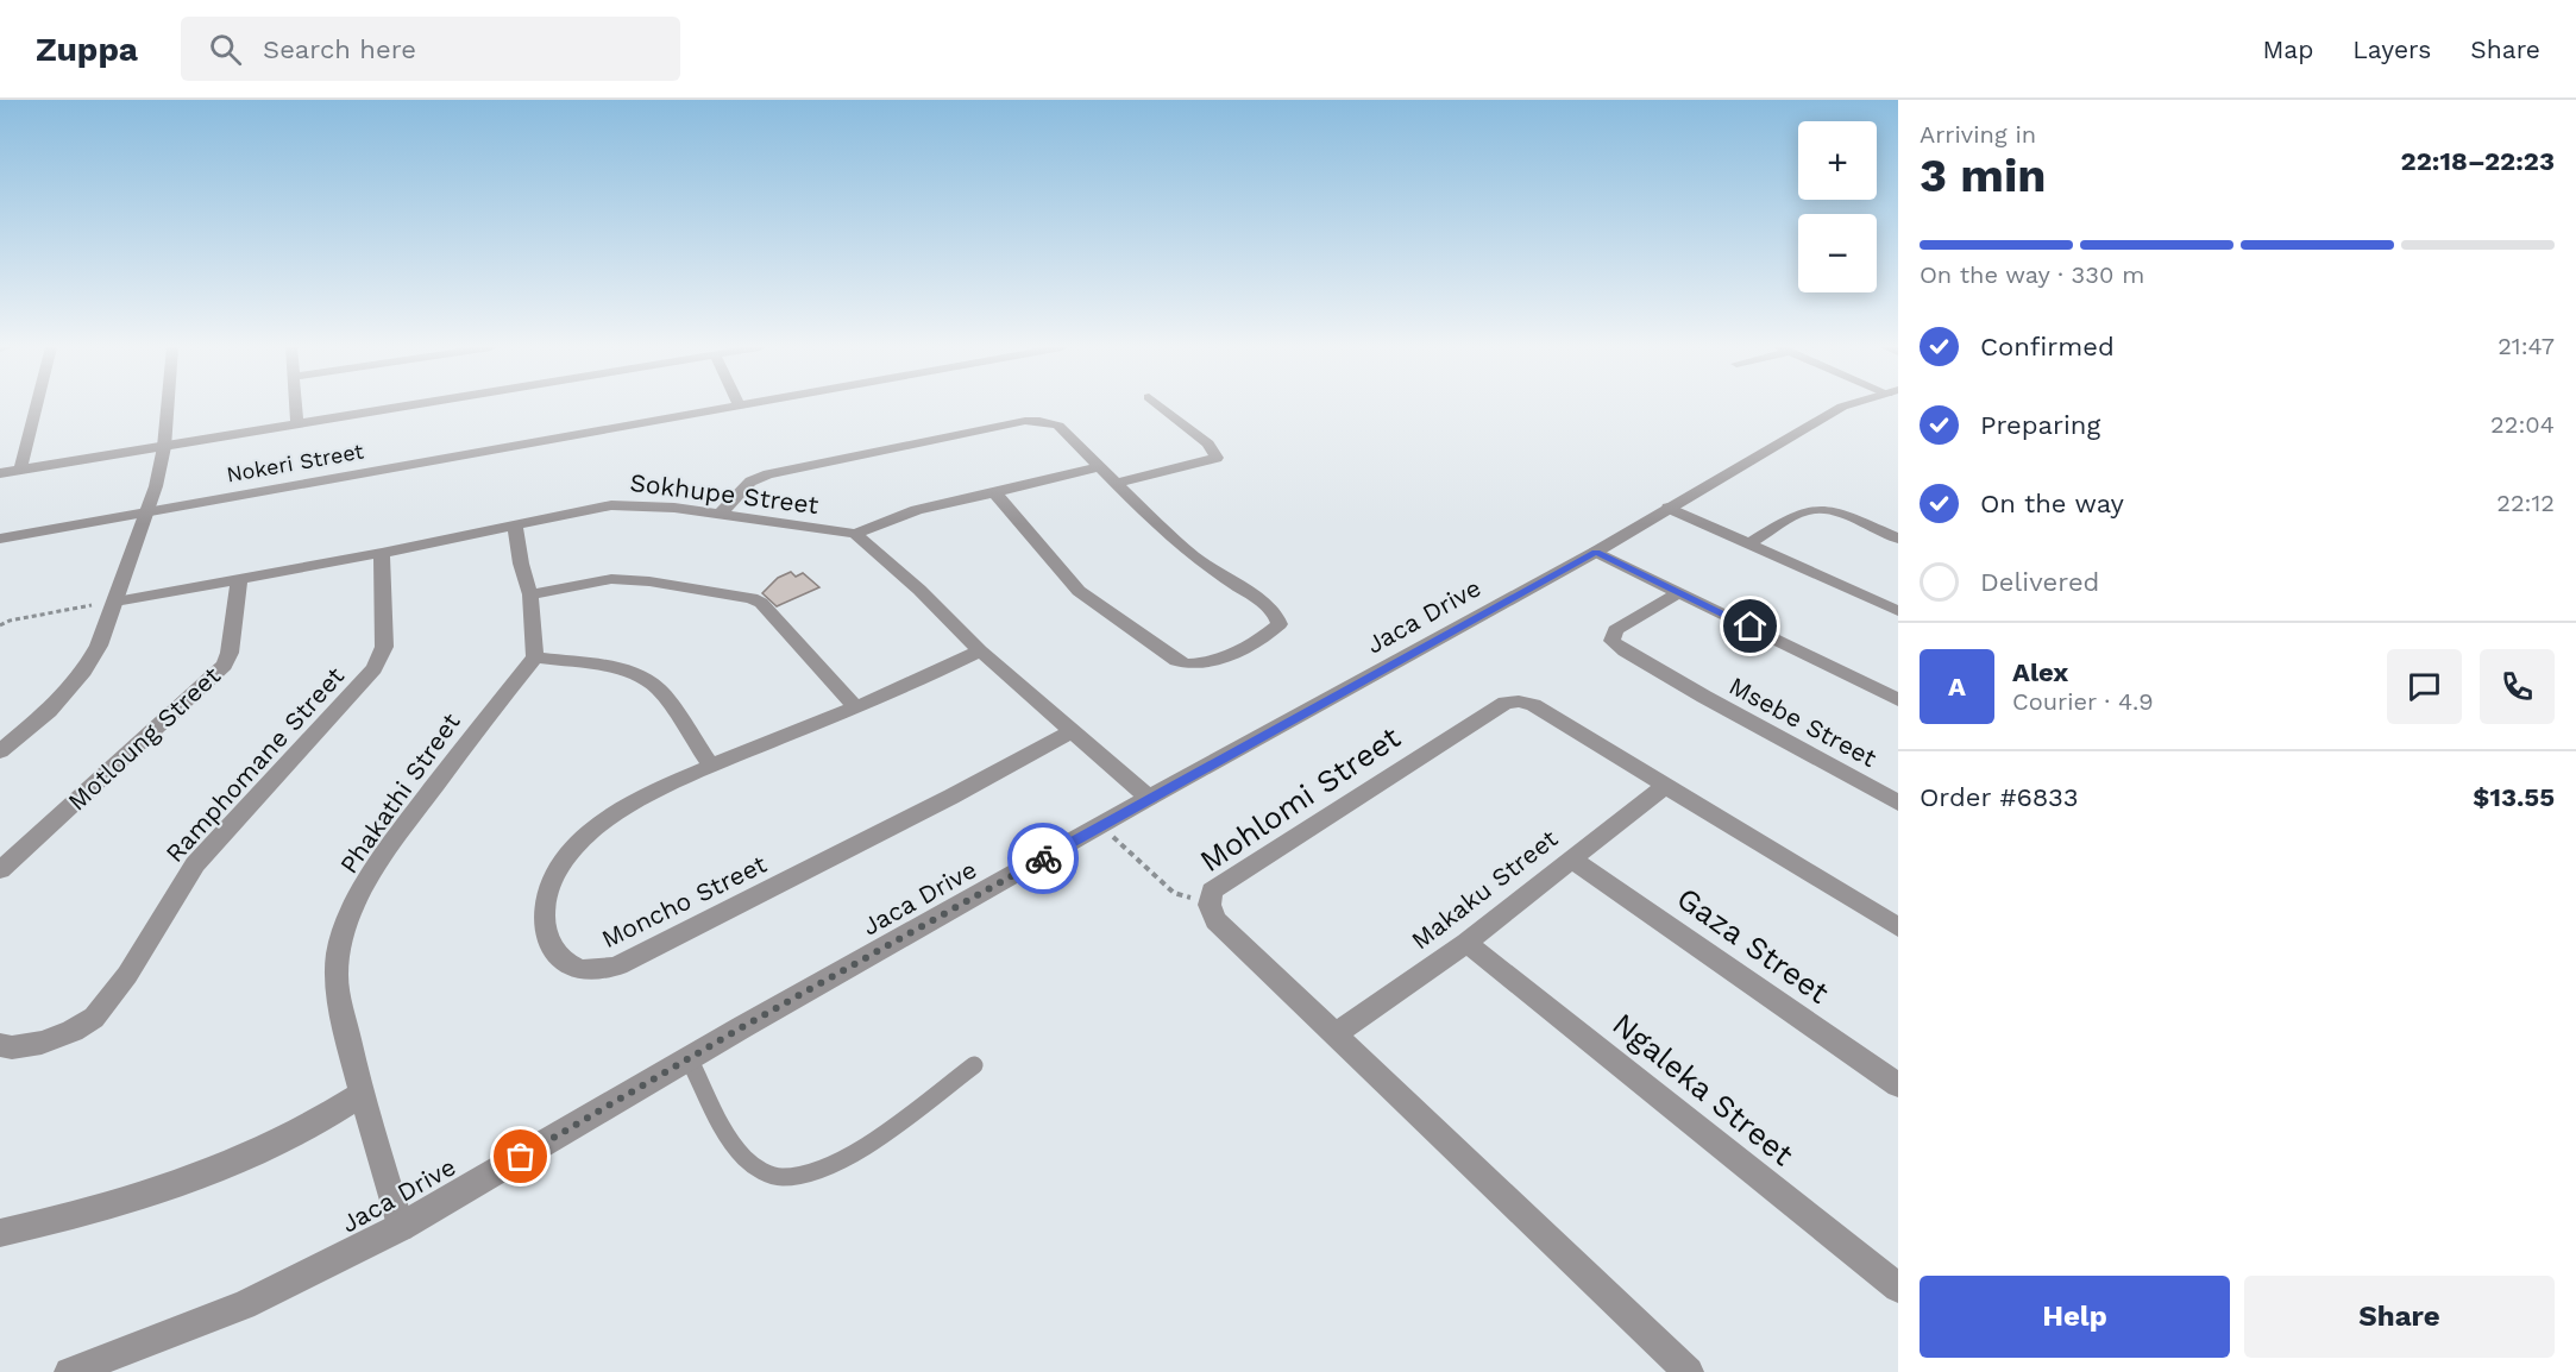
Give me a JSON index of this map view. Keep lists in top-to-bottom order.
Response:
{
  "streets": {
    "street": [
      "Nokeri Street",
      "Sokhupe Street",
      "Jaca Drive",
      "Msebe Street",
      "Motloung Street",
      "Ramphomane Street",
      "Phakathi Street",
      "Mohlomi Street",
      "Makaku Street",
      "Moncho Street",
      "Gaza Street",
      "Ngaleka Street"
    ]
  },
  "crossings": [
    ["Sokhupe Street", "Motloung Street"],
    ["Sokhupe Street", "Ramphomane Street"],
    ["Jaca Drive", "Phakathi Street"],
    ["Mohlomi Street", "Makaku Street"],
    ["Makaku Street", "Gaza Street"],
    ["Makaku Street", "Ngaleka Street"]
  ],
  "page": {
    "header": "Zuppa",
    "search": "Search here",
    "nav": ["Map", "Layers", "Share"],
    "heading": ["3 min", "Arriving in", "22:18–22:23"],
    "panel": [
      "Alex",
      "Courier · 4.9",
      "Order #6833",
      "$13.55"
    ],
    "map_buttons": ["+", "−"],
    "bar": "On the way · 330 m",
    "list": [
      ["Confirmed", "21:47"],
      ["Preparing", "22:04"],
      ["On the way", "22:12"],
      "Delivered"
    ],
    "round": "A",
    "buttons": ["Help", "Share"]
  }
}
